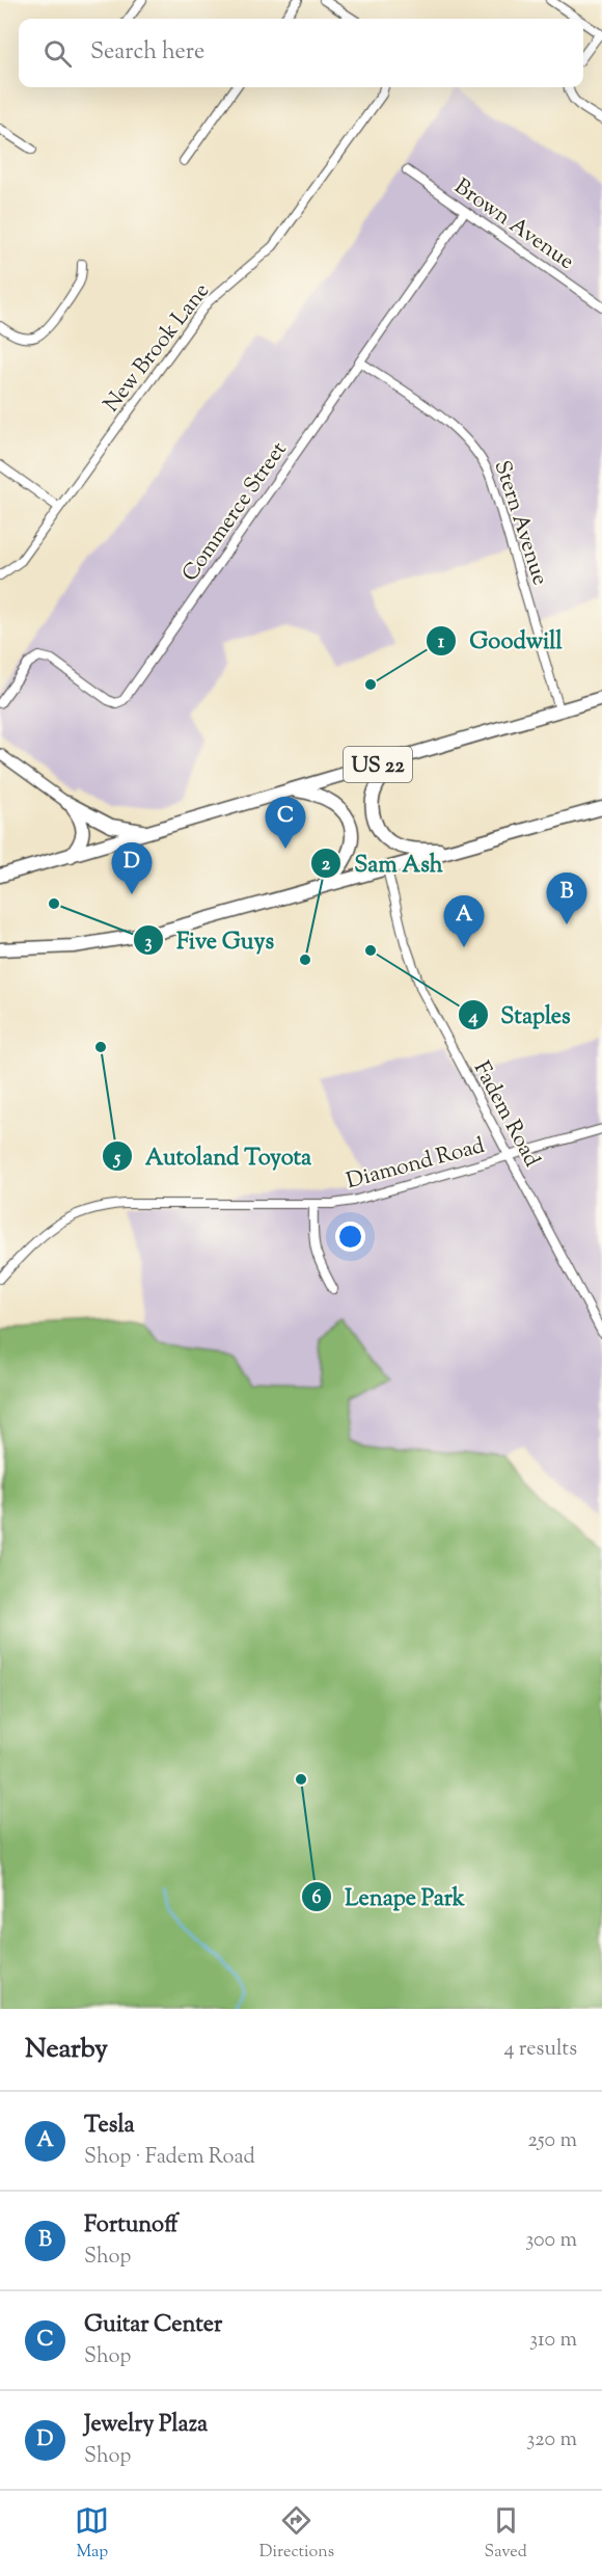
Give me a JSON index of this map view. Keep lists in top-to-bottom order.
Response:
{
  "streets": {
    "highway": ["US 22"],
    "street": [
      "Brown Avenue",
      "New Brook Lane",
      "Commerce Street",
      "Stern Avenue",
      "Fadem Road",
      "Diamond Road"
    ]
  },
  "crossings": [
    ["Brown Avenue", "Commerce Street"],
    ["Commerce Street", "Stern Avenue"],
    ["Stern Avenue", "US 22"],
    ["Fadem Road", "Diamond Road"]
  ],
  "places": [
    "Goodwill",
    "Five Guys",
    "Staples",
    "Sam Ash",
    "Autoland Toyota",
    "Lenape Park"
  ],
  "page": {
    "search": "Search here",
    "pins": [
      "C",
      "D",
      "B",
      "A"
    ],
    "heading": ["Nearby", "4 results"],
    "list": [
      {
        "mark": "A",
        "name": "Tesla",
        "note": "Shop · Fadem Road",
        "value": "250 m"
      },
      {
        "mark": "B",
        "name": "Fortunoff",
        "note": "Shop",
        "value": "300 m"
      },
      {
        "mark": "C",
        "name": "Guitar Center",
        "note": "Shop",
        "value": "310 m"
      },
      {
        "mark": "D",
        "name": "Jewelry Plaza",
        "note": "Shop",
        "value": "320 m"
      }
    ],
    "nav": ["Map", "Directions", "Saved"]
  }
}
